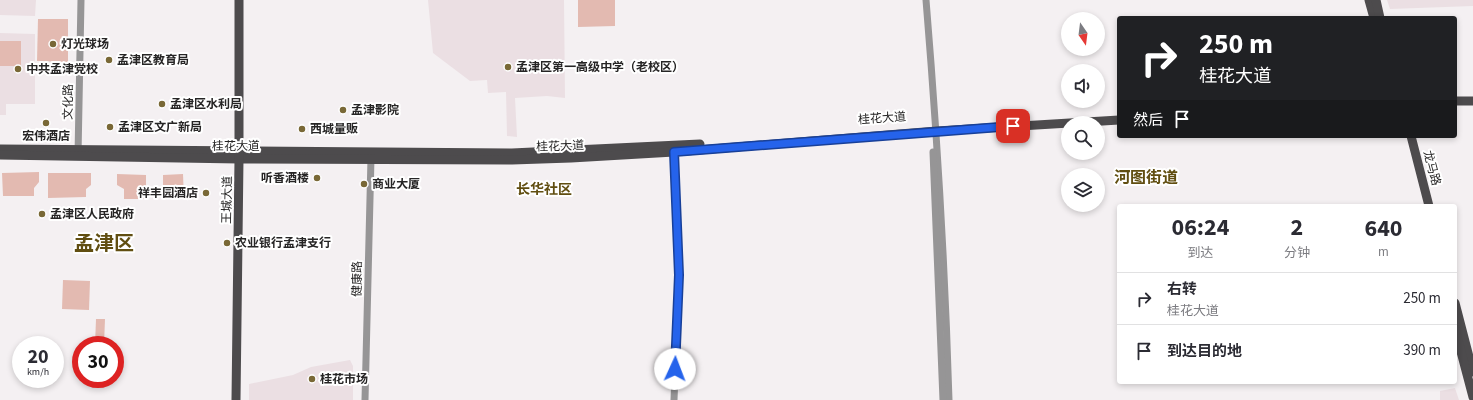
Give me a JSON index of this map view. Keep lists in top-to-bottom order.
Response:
{
  "streets": {
    "main road": ["桂花大道", "龙马路", "王城大道"],
    "street": ["文化路", "健康路"]
  },
  "crossings": [
    ["文化路", "桂花大道"],
    ["桂花大道", "王城大道"],
    ["桂花大道", "健康路"]
  ],
  "districts": ["河图街道", "长华社区", "孟津区"],
  "places": [
    "灯光球场",
    "孟津区教育局",
    "孟津区第一高级中学（老校区）",
    "中共孟津党校",
    "孟津区水利局",
    "孟津影院",
    "宏伟酒店",
    "孟津区文广新局",
    "西城量贩",
    "听香酒楼",
    "商业大厦",
    "祥丰园酒店",
    "孟津区人民政府",
    "农业银行孟津支行",
    "桂花市场"
  ],
  "north": "bottom",
  "page": {
    "turn": ["250 m", "桂花大道"],
    "then": "然后",
    "eta": [
      "06:24",
      "到达",
      "2",
      "分钟",
      "640",
      "m"
    ],
    "list": [
      {
        "name": "右转",
        "note": "桂花大道",
        "value": "250 m"
      },
      {
        "name": "到达目的地",
        "value": "390 m"
      }
    ],
    "speed": "20 km/h",
    "limit": "30"
  }
}
